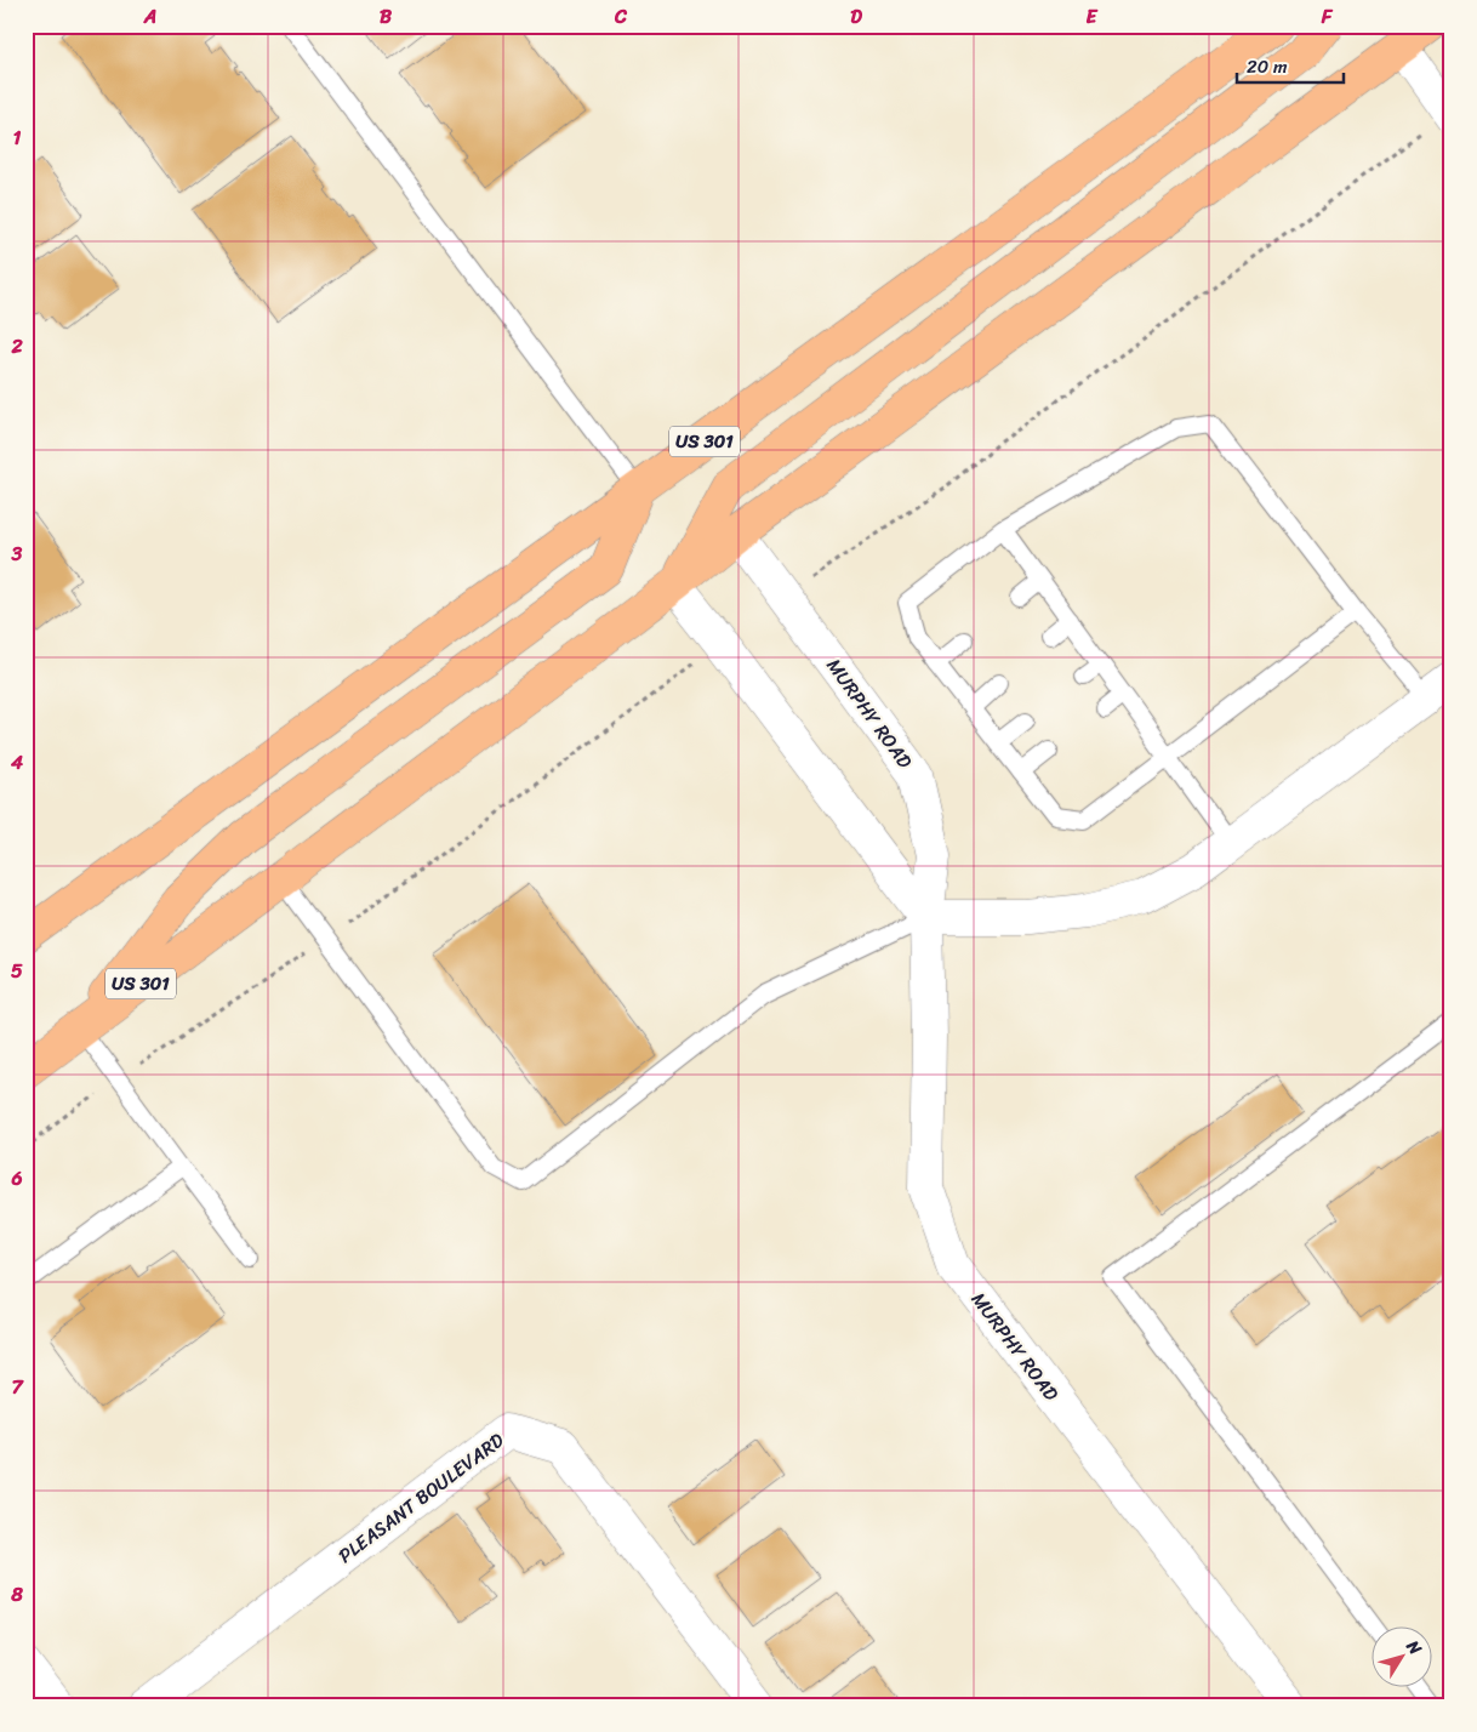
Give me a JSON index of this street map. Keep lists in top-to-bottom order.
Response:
{
  "streets": {
    "main road": ["US 301"],
    "street": ["MURPHY ROAD", "PLEASANT BOULEVARD"]
  },
  "crossings": [
    ["US 301", "MURPHY ROAD"]
  ],
  "scale_bar": "20 m",
  "north": "top right",
  "grid": {
    "columns": [
      "A",
      "B",
      "C",
      "D",
      "E",
      "F"
    ],
    "rows": [
      "1",
      "2",
      "3",
      "4",
      "5",
      "6",
      "7",
      "8"
    ]
  }
}
